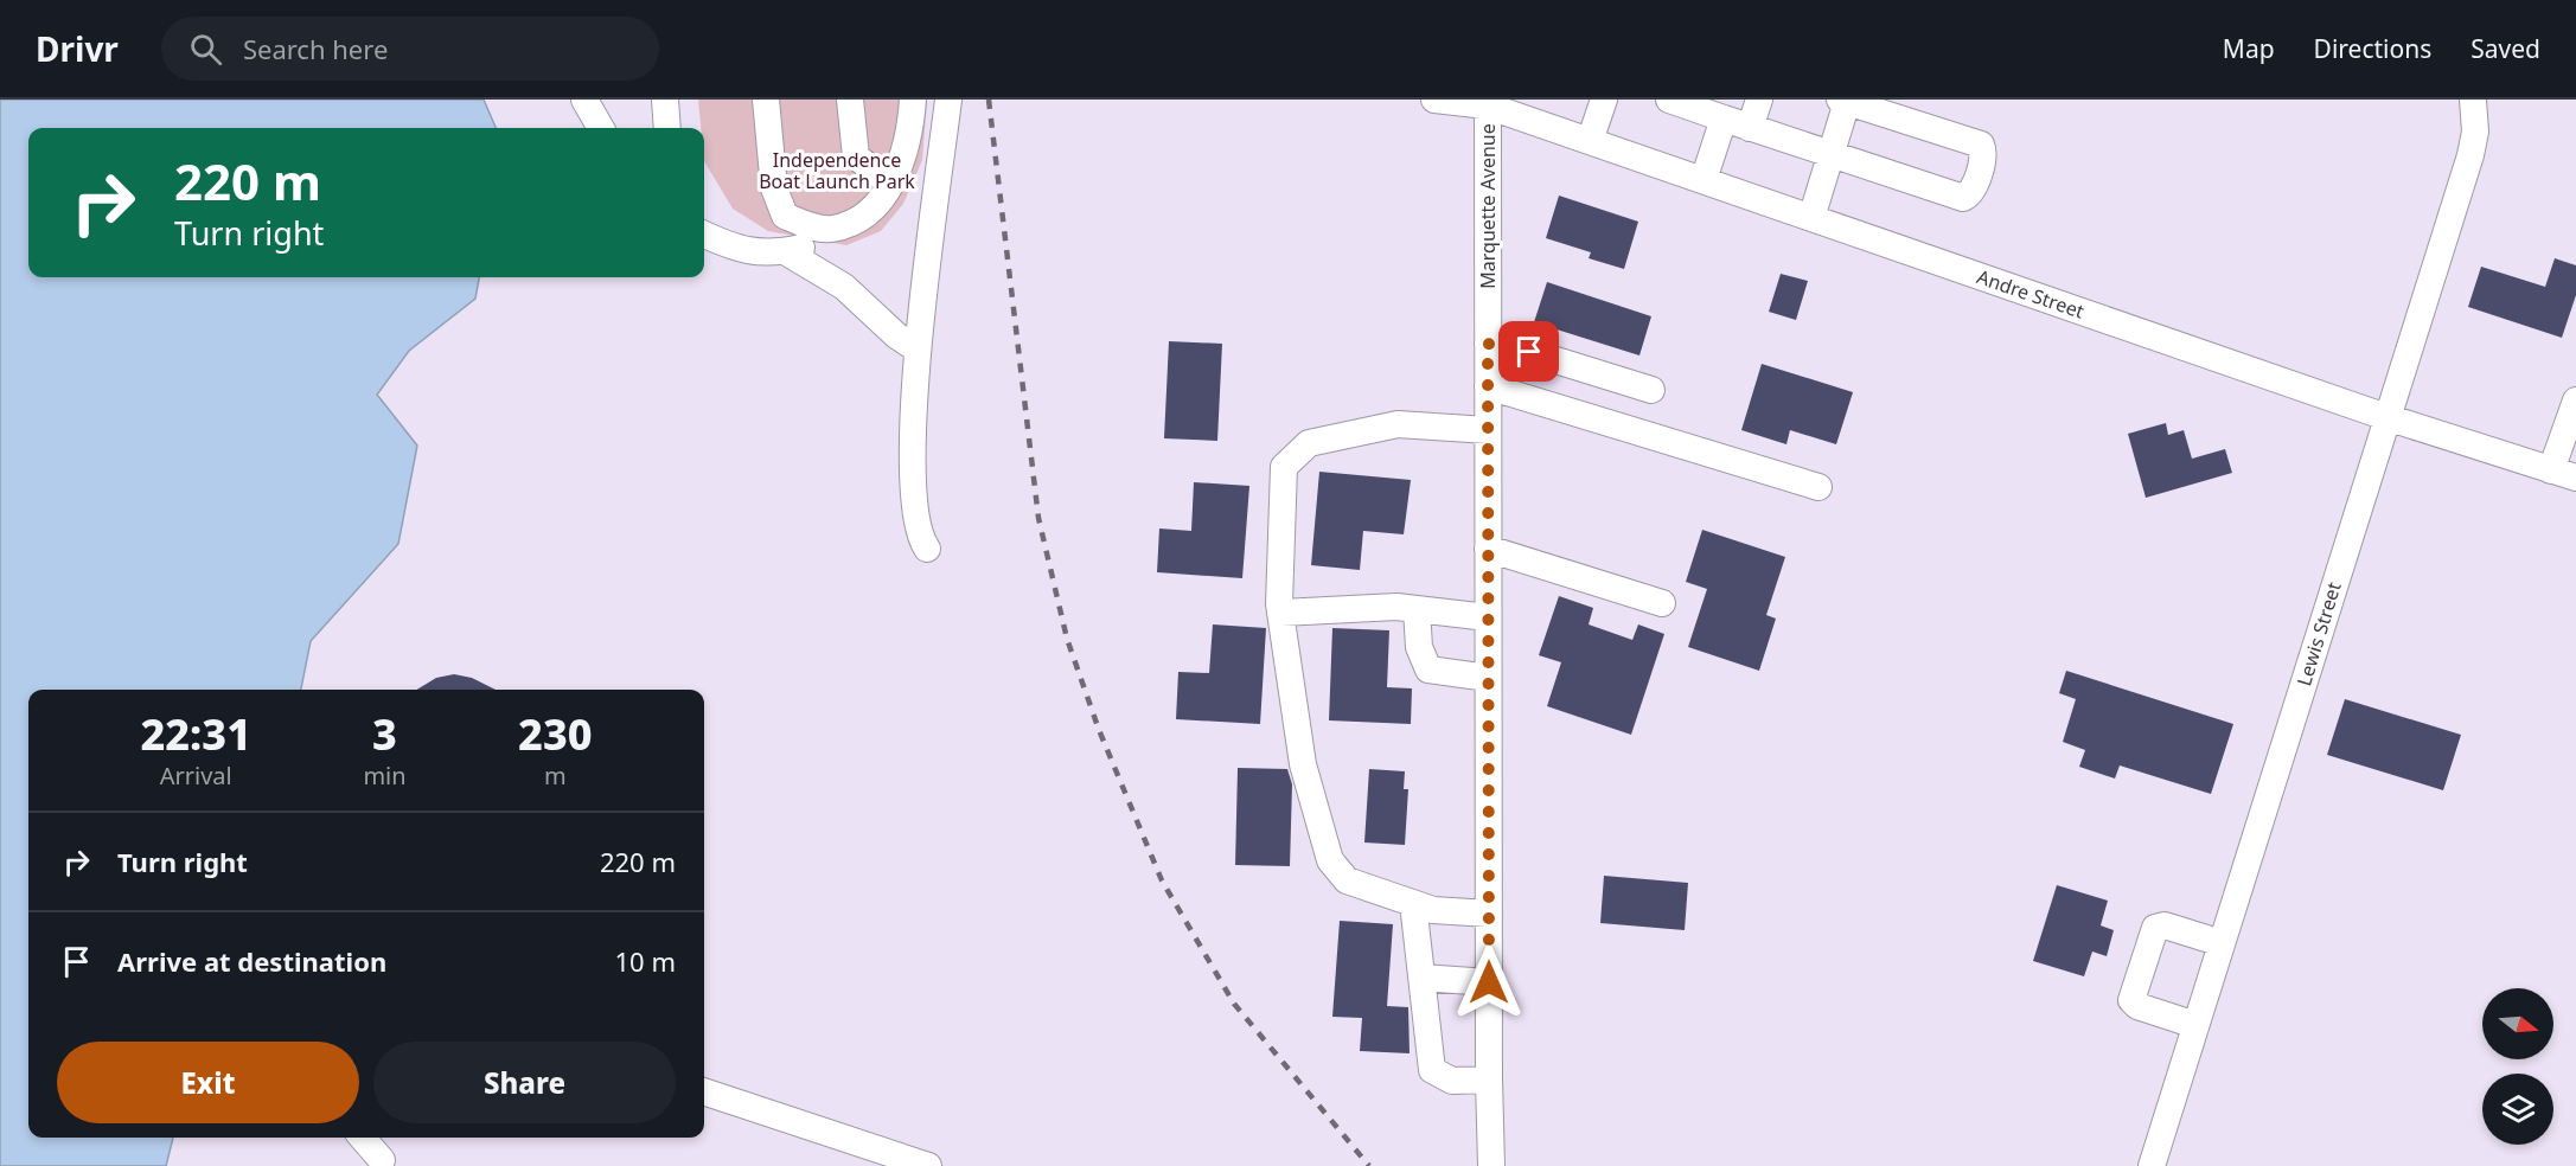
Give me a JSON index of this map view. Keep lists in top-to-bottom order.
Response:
{
  "streets": {
    "street": ["Marquette Avenue", "Andre Street", "Lewis Street"]
  },
  "crossings": [
    ["Marquette Avenue", "Andre Street"],
    ["Andre Street", "Lewis Street"]
  ],
  "parks": ["Independence Boat Launch Park"],
  "north": "right",
  "page": {
    "header": "Drivr",
    "search": "Search here",
    "nav": ["Map", "Directions", "Saved"],
    "turn": ["220 m", "Turn right"],
    "eta": [
      "22:31",
      "Arrival",
      "3",
      "min",
      "230",
      "m"
    ],
    "list": [
      {
        "name": "Turn right",
        "value": "220 m"
      },
      {
        "name": "Arrive at destination",
        "value": "10 m"
      }
    ],
    "buttons": ["Exit", "Share"]
  }
}
